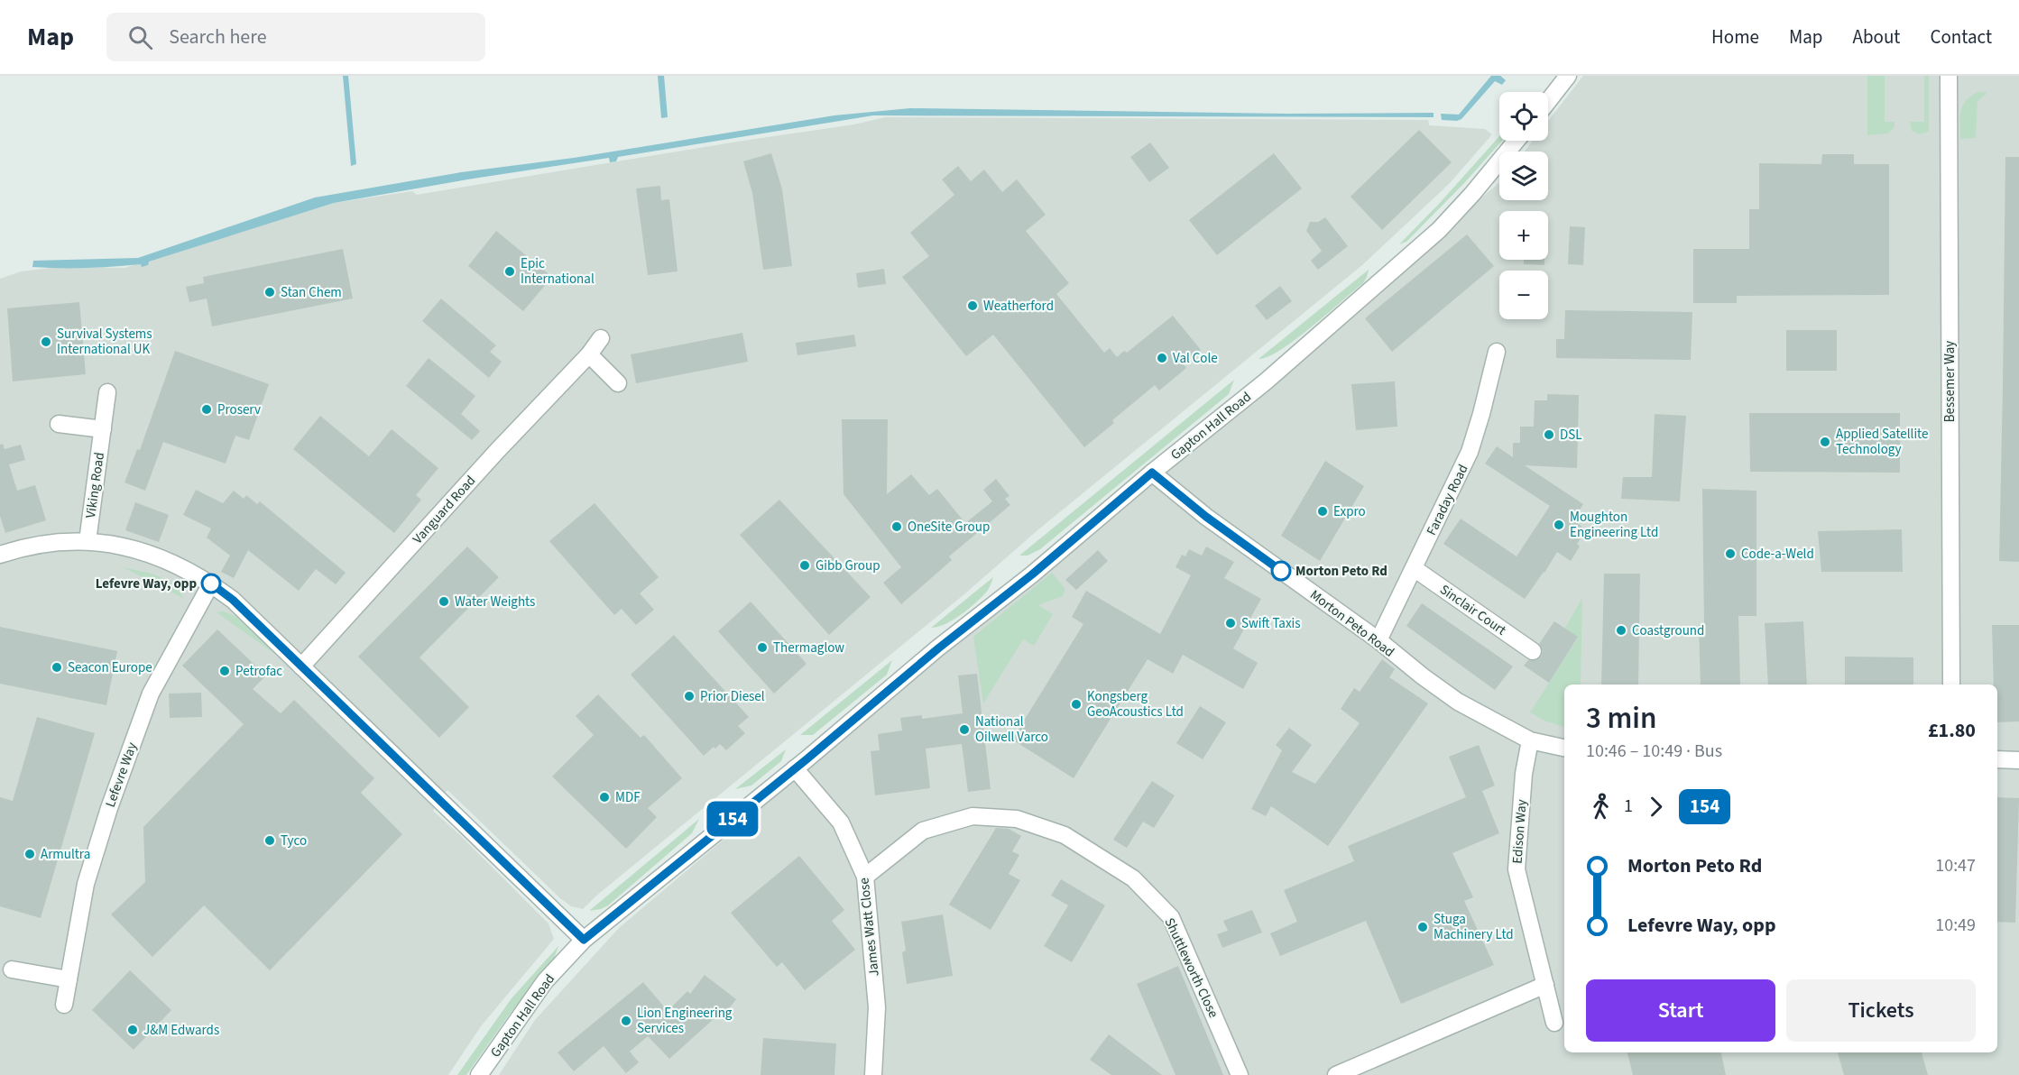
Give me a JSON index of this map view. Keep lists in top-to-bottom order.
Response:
{
  "streets": {
    "street": [
      "Bessemer Way",
      "Gapton Hall Road",
      "Viking Road",
      "Faraday Road",
      "Vanguard Road",
      "Sinclair Court",
      "Morton Peto Road",
      "Lefevre Way",
      "Edison Way",
      "James Watt Close",
      "Shuttleworth Close"
    ]
  },
  "crossings": [
    ["Gapton Hall Road", "Morton Peto Road"],
    ["Gapton Hall Road", "James Watt Close"],
    ["Faraday Road", "Sinclair Court"],
    ["Faraday Road", "Morton Peto Road"],
    ["Morton Peto Road", "Edison Way"],
    ["James Watt Close", "Shuttleworth Close"]
  ],
  "places": [
    "Epic International",
    "Stan Chem",
    "Weatherford",
    "Survival Systems International UK",
    "Val Cole",
    "Proserv",
    "DSL",
    "Applied Satellite Technology",
    "Expro",
    "Moughton Engineering Ltd",
    "OneSite Group",
    "Code-a-Weld",
    "Gibb Group",
    "Morton Peto Rd",
    "Lefevre Way, opp",
    "Water Weights",
    "Swift Taxis",
    "Coastground",
    "Thermaglow",
    "Seacon Europe",
    "Petrofac",
    "Prior Diesel",
    "Kongsberg GeoAcoustics Ltd",
    "National Oilwell Varco",
    "MDF",
    "Tyco",
    "Armultra",
    "Stuga Machinery Ltd",
    "Lion Engineering Services",
    "J&M Edwards"
  ],
  "lines": ["bus line 154"],
  "page": {
    "header": "Map",
    "search": "Search here",
    "nav": [
      "Home",
      "Map",
      "About",
      "Contact"
    ],
    "on_map": "154",
    "map_buttons": ["+", "−"],
    "heading": ["3 min", "10:46 – 10:49 · Bus", "£1.80"],
    "legs": ["1", "154"],
    "list": [
      {
        "name": "Morton Peto Rd",
        "value": "10:47"
      },
      {
        "name": "Lefevre Way, opp",
        "value": "10:49"
      }
    ],
    "buttons": ["Start", "Tickets"]
  }
}
